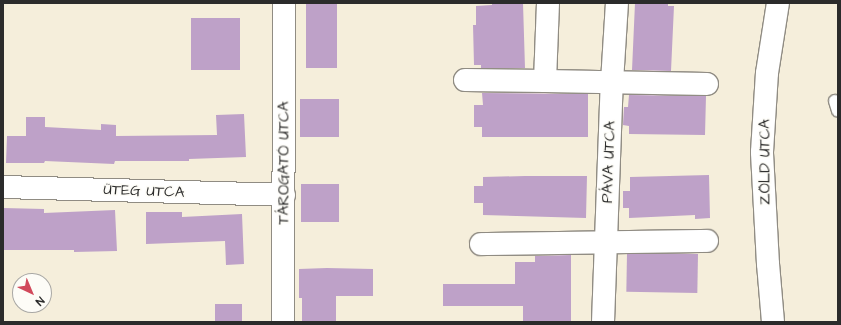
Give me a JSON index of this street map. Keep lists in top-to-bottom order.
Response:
{
  "streets": {
    "street": [
      "PÁVA UTCA",
      "ZÖLD UTCA",
      "TÁROGATÓ UTCA",
      "ÜTEG UTCA"
    ]
  },
  "crossings": [
    ["TÁROGATÓ UTCA", "ÜTEG UTCA"]
  ],
  "north": "bottom right"
}
